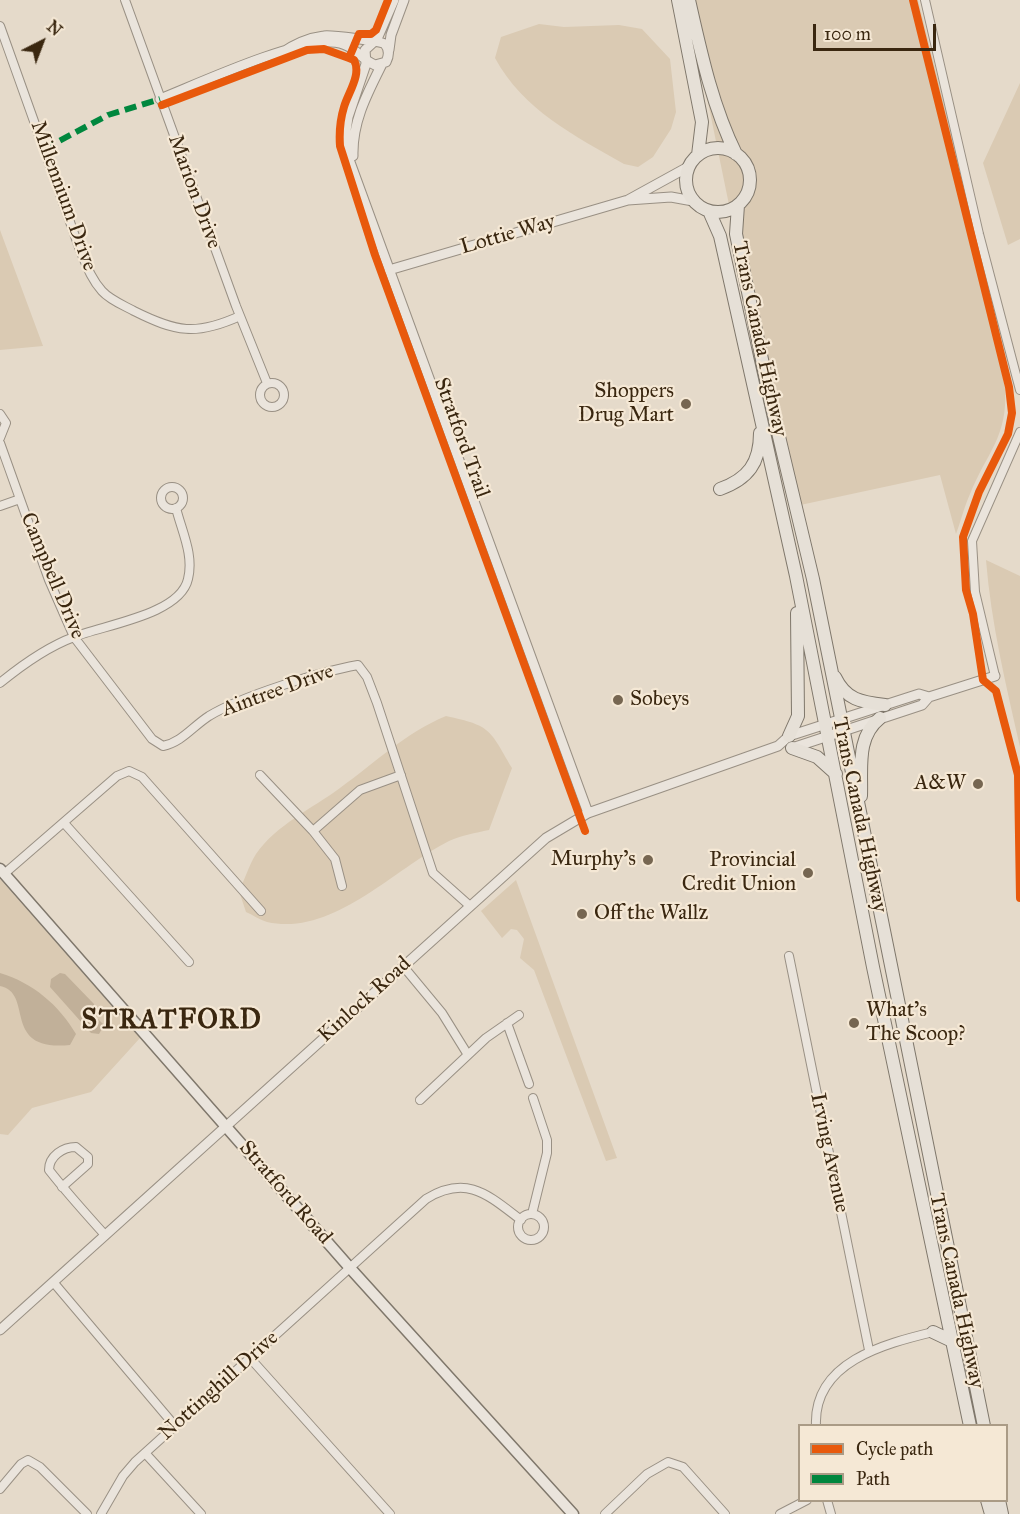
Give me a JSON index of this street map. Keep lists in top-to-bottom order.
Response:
{
  "streets": {
    "highway": ["Trans Canada Highway"],
    "main road": ["Stratford Road"],
    "street": [
      "Marion Drive",
      "Millennium Drive",
      "Lottie Way",
      "Campbell Drive",
      "Aintree Drive",
      "Kinlock Road",
      "Irving Avenue",
      "Nottinghill Drive"
    ],
    "cycle path": ["Stratford Trail"]
  },
  "crossings": [
    ["Marion Drive", "Millennium Drive"],
    ["Lottie Way", "Trans Canada Highway"],
    ["Trans Canada Highway", "Kinlock Road"],
    ["Campbell Drive", "Aintree Drive"],
    ["Kinlock Road", "Stratford Road"],
    ["Stratford Road", "Nottinghill Drive"]
  ],
  "districts": ["STRATFORD"],
  "places": [
    "Shoppers Drug Mart",
    "Sobeys",
    "A&W",
    "Murphy’s",
    "Provincial Credit Union",
    "Off the Wallz",
    "What's The Scoop?"
  ],
  "legend": ["Cycle path", "Path"],
  "scale_bar": "100 m",
  "north": "top right"
}
